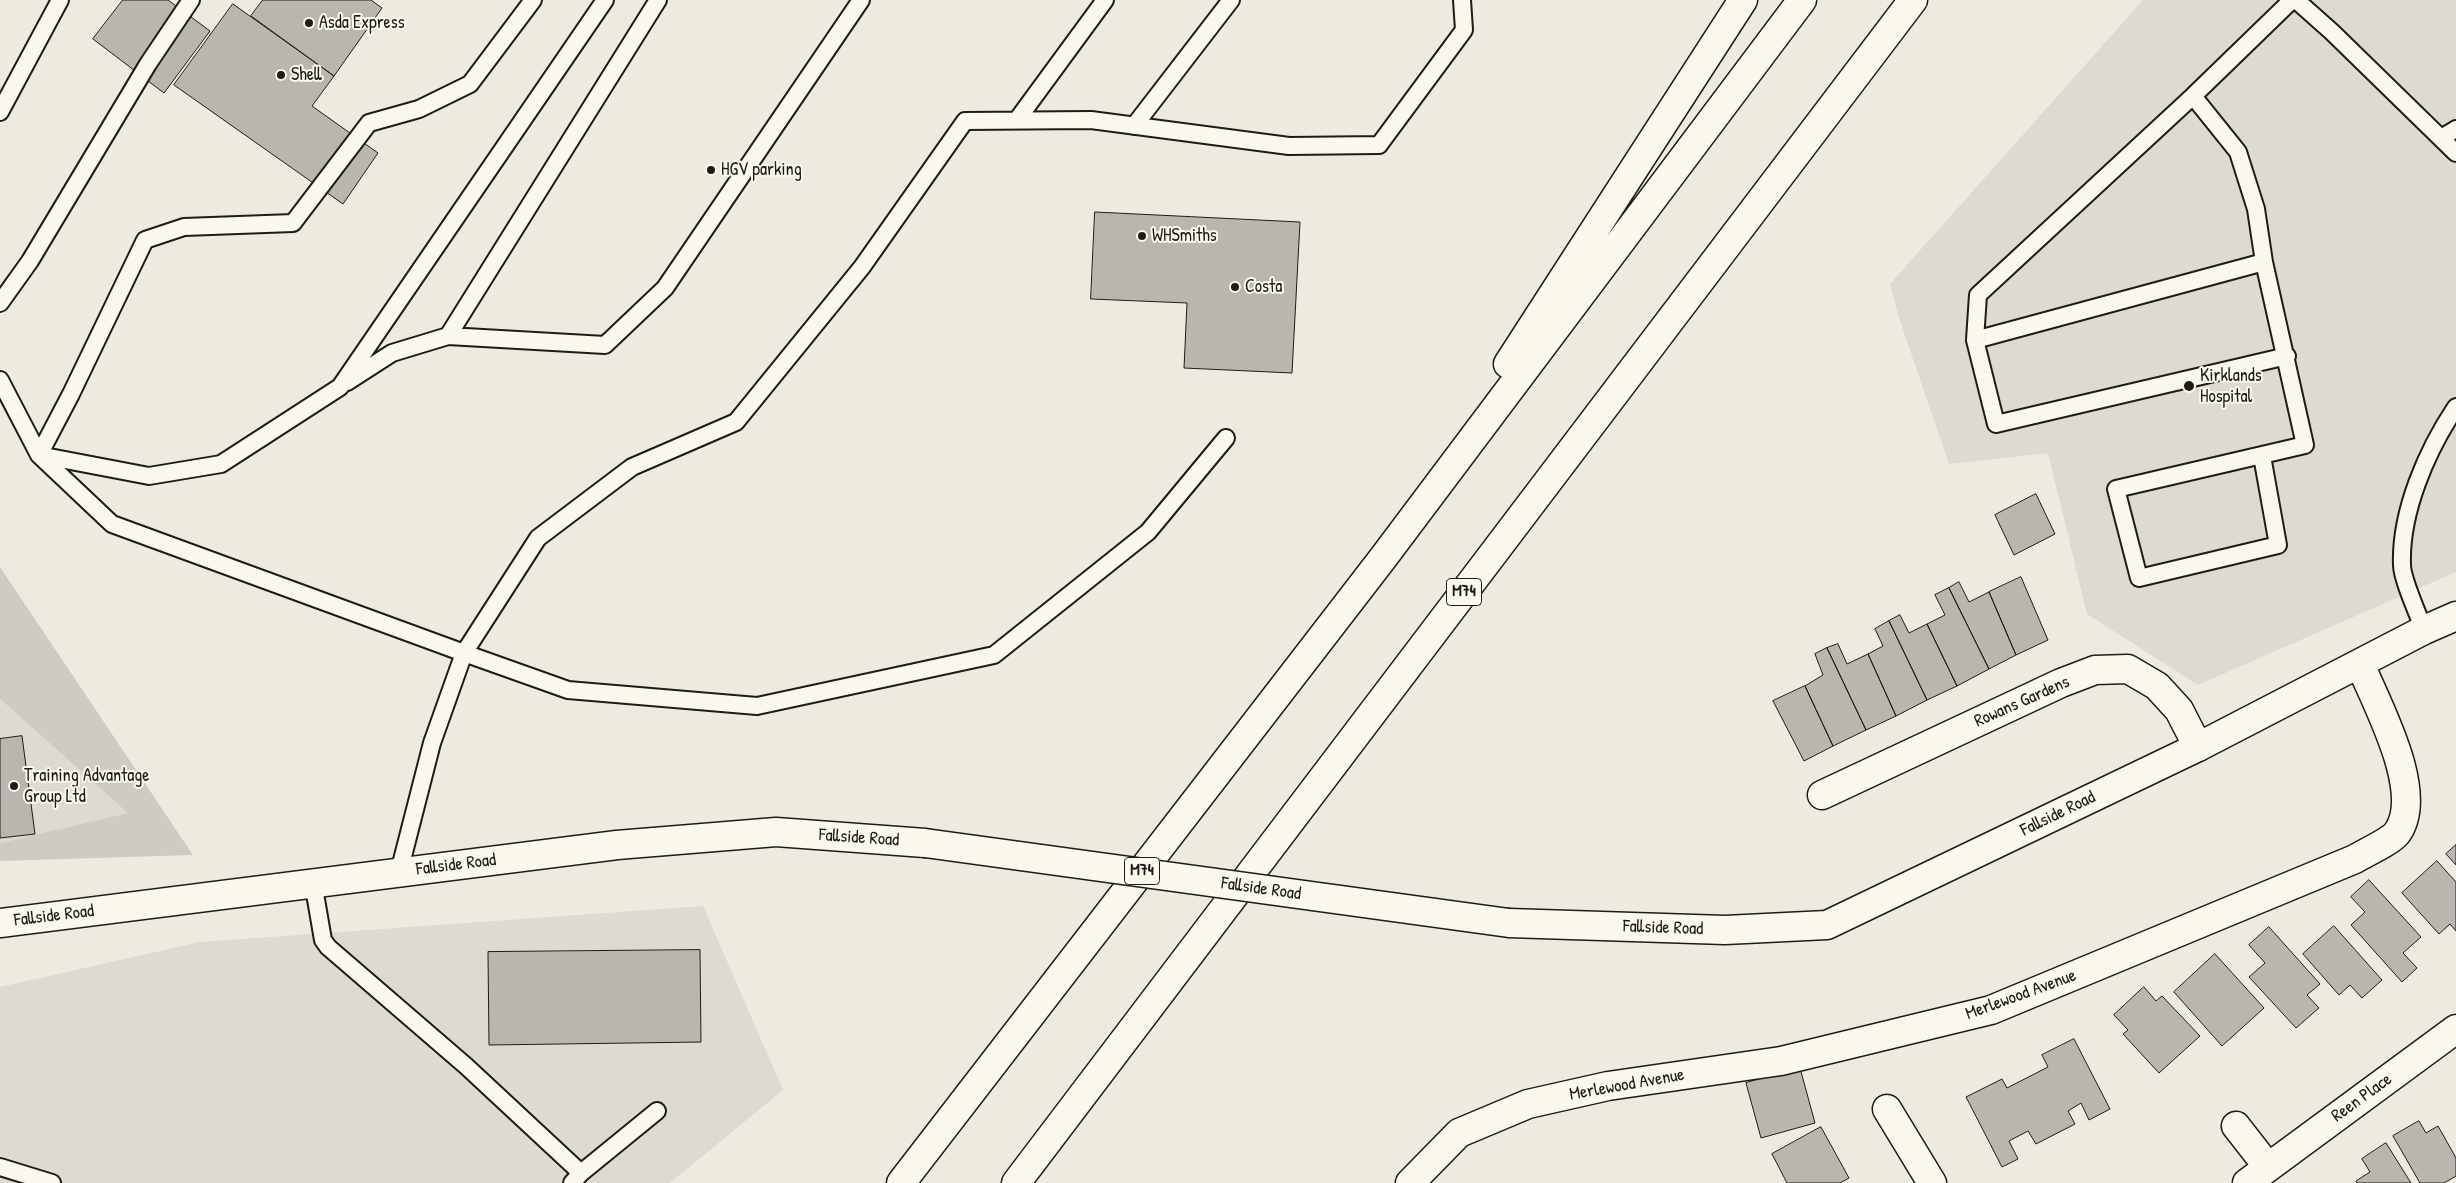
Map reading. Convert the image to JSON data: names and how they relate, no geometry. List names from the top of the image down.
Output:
{
  "streets": {
    "main road": [
      "M74",
      "Rowans Gardens",
      "Fallside Road",
      "Merlewood Avenue",
      "Reen Place"
    ]
  },
  "crossings": [
    ["Rowans Gardens", "Fallside Road"],
    ["Fallside Road", "Merlewood Avenue"]
  ],
  "places": [
    "Asda Express",
    "Shell",
    "HGV parking",
    "WHSmiths",
    "Costa",
    "Kirklands Hospital",
    "Training Advantage Group Ltd"
  ]
}
